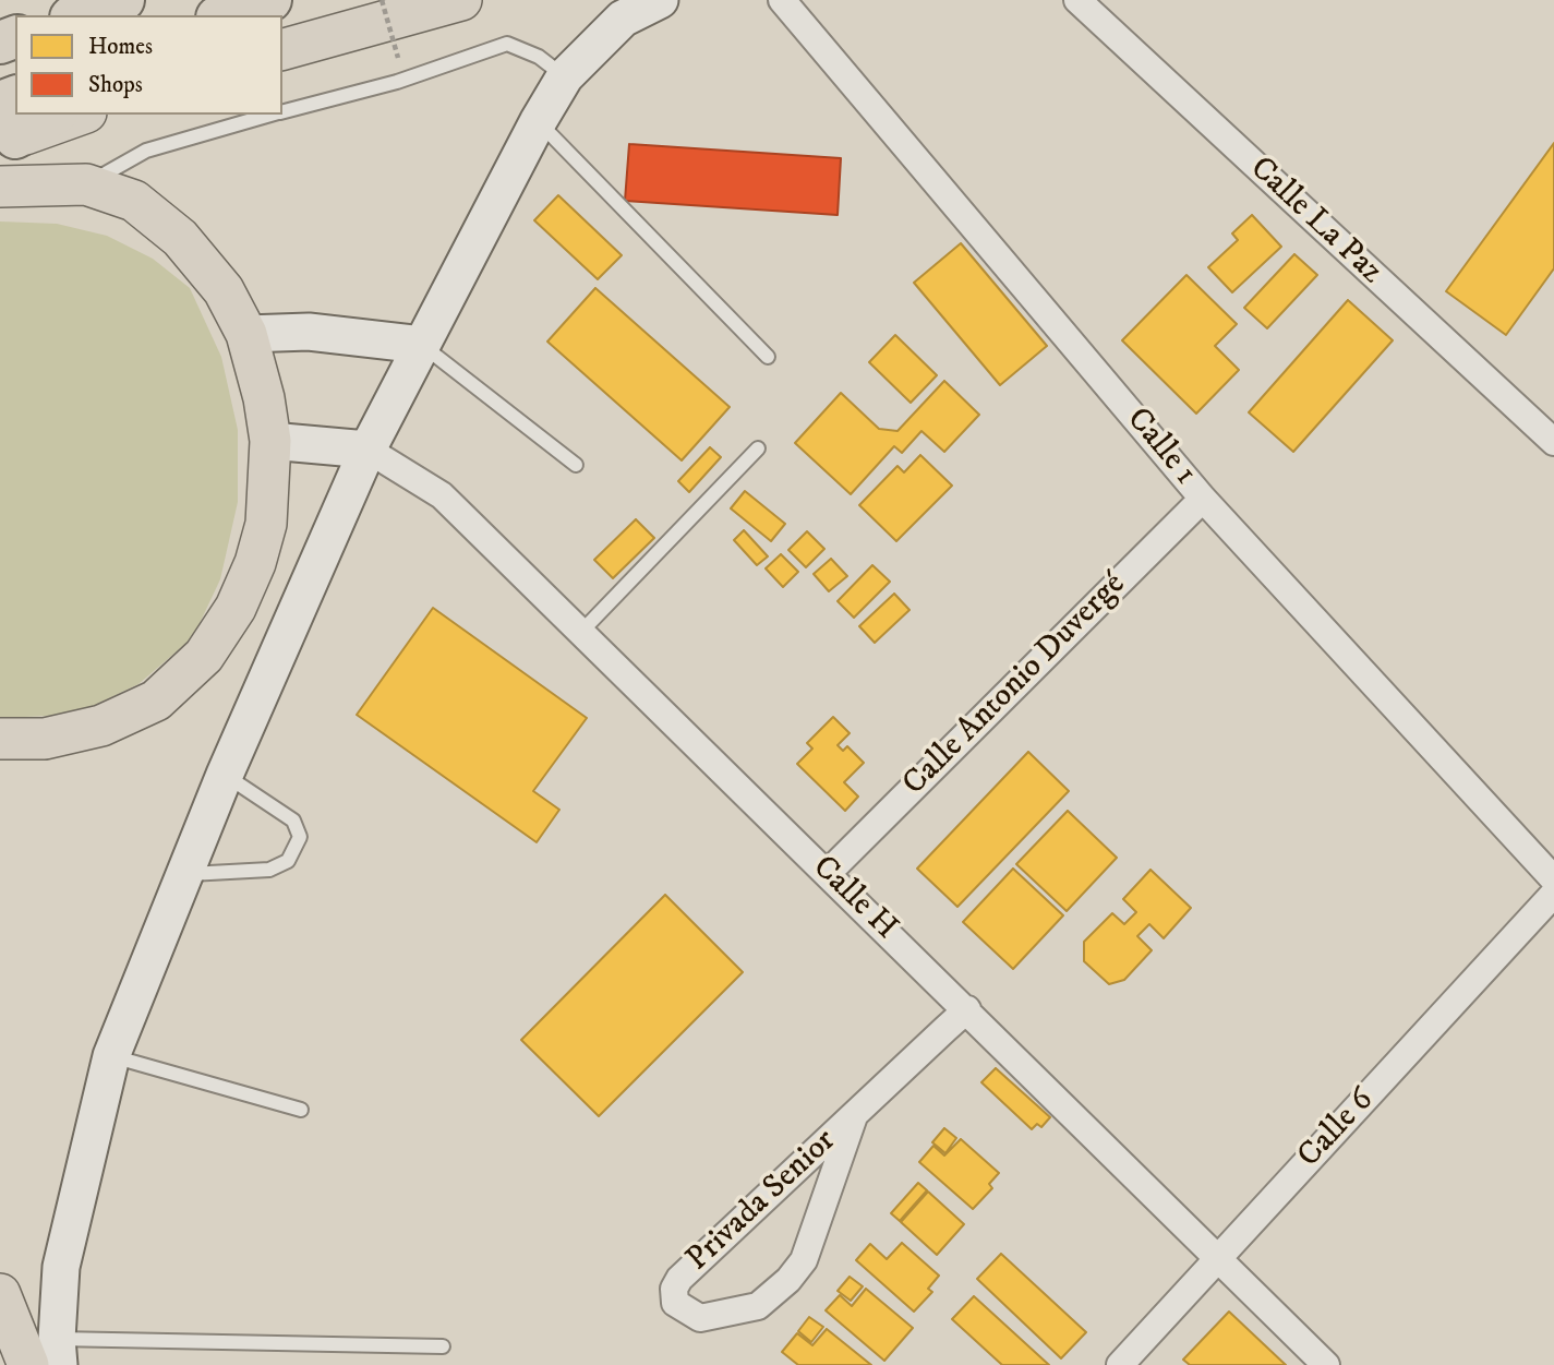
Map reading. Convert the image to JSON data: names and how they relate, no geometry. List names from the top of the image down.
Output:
{
  "streets": {
    "street": [
      "Calle La Paz",
      "Calle 1",
      "Calle Antonio Duvergé",
      "Calle H",
      "Calle 6",
      "Privada Senior"
    ]
  },
  "crossings": [
    ["Calle 1", "Calle Antonio Duvergé"],
    ["Calle Antonio Duvergé", "Calle H"],
    ["Calle H", "Calle 6"],
    ["Calle H", "Privada Senior"]
  ],
  "legend": ["Homes", "Shops"]
}
